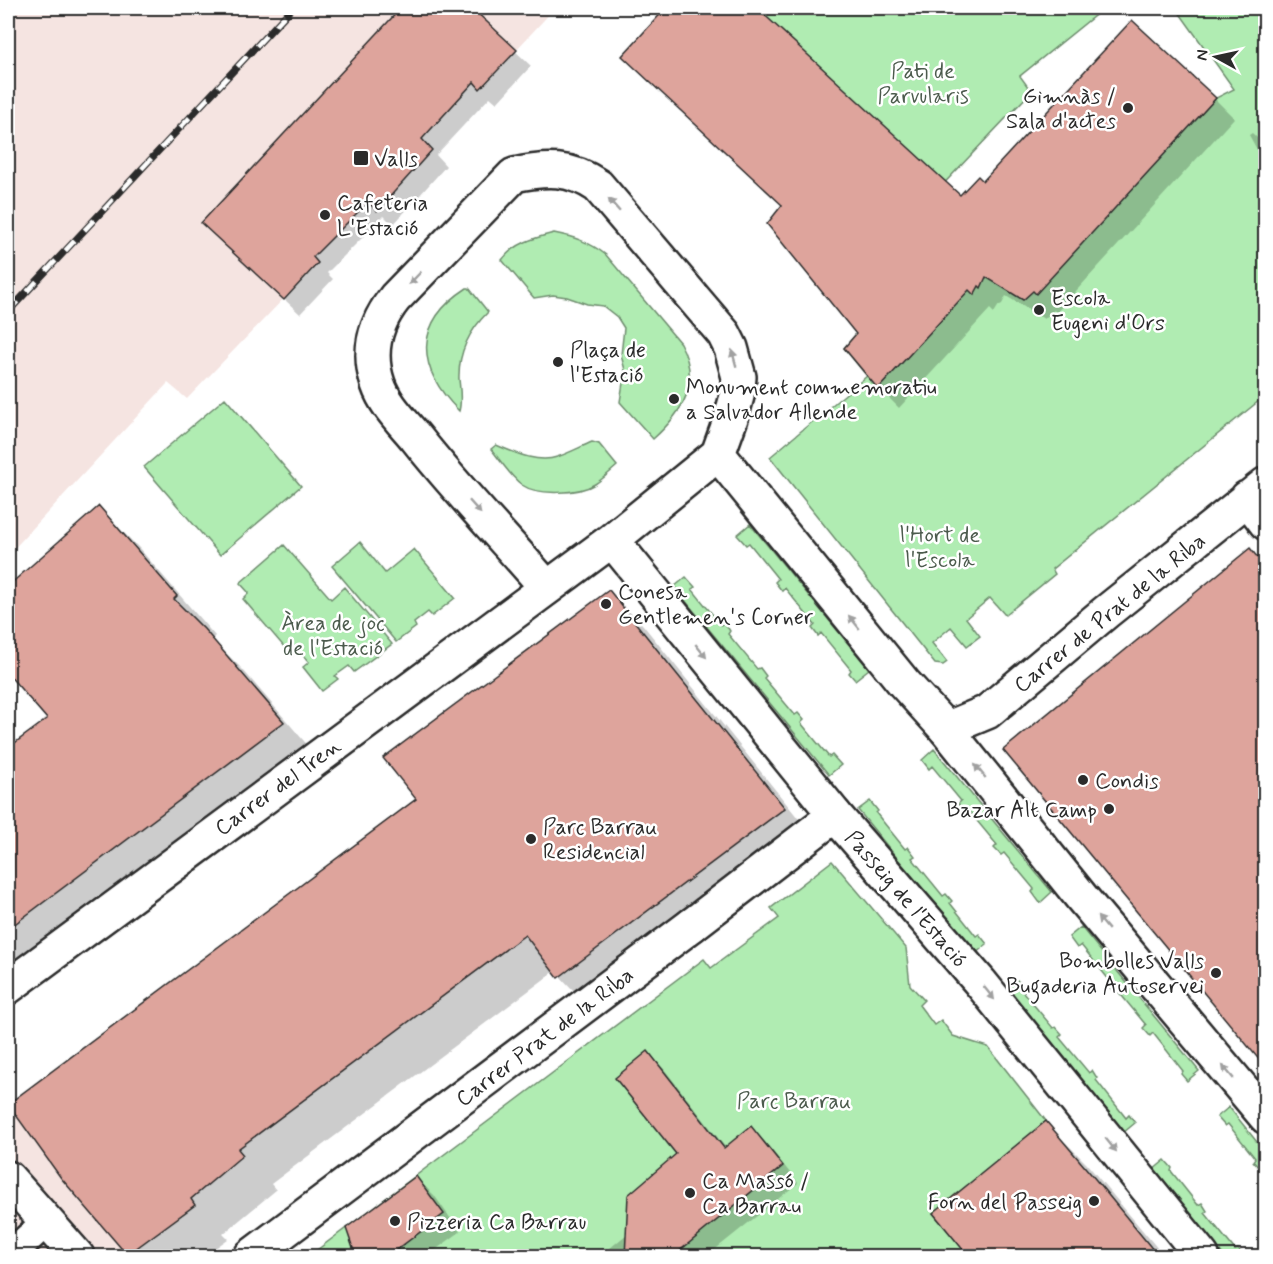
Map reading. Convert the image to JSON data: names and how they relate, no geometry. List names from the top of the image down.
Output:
{
  "streets": {
    "street": [
      "Carrer de Prat de la Riba",
      "Carrer del Tren",
      "Passeig de l'Estació",
      "Carrer Prat de la Riba"
    ]
  },
  "crossings": [
    ["Passeig de l'Estació", "Carrer Prat de la Riba"]
  ],
  "parks": [
    "Pati de Parvularis",
    "l'Hort de l'Escola",
    "Àrea de joc de l'Estació",
    "Parc Barrau"
  ],
  "places": {
    "other": [
      "Gimnàs / Sala d'actes",
      "Cafeteria L'Estació",
      "Escola Eugeni d'Ors",
      "Plaça de l'Estació",
      "Monument commemoratiu a Salvador Allende",
      "Conesa Gentlemen's Corner",
      "Condis",
      "Bazar Alt Camp",
      "Parc Barrau Residencial",
      "Bombolles Valls Bugaderia Autoservei",
      "Ca Massó / Ca Barrau",
      "Forn del Passeig",
      "Pizzeria Ca Barrau"
    ],
    "transit": ["Valls"]
  },
  "north": "left"
}
